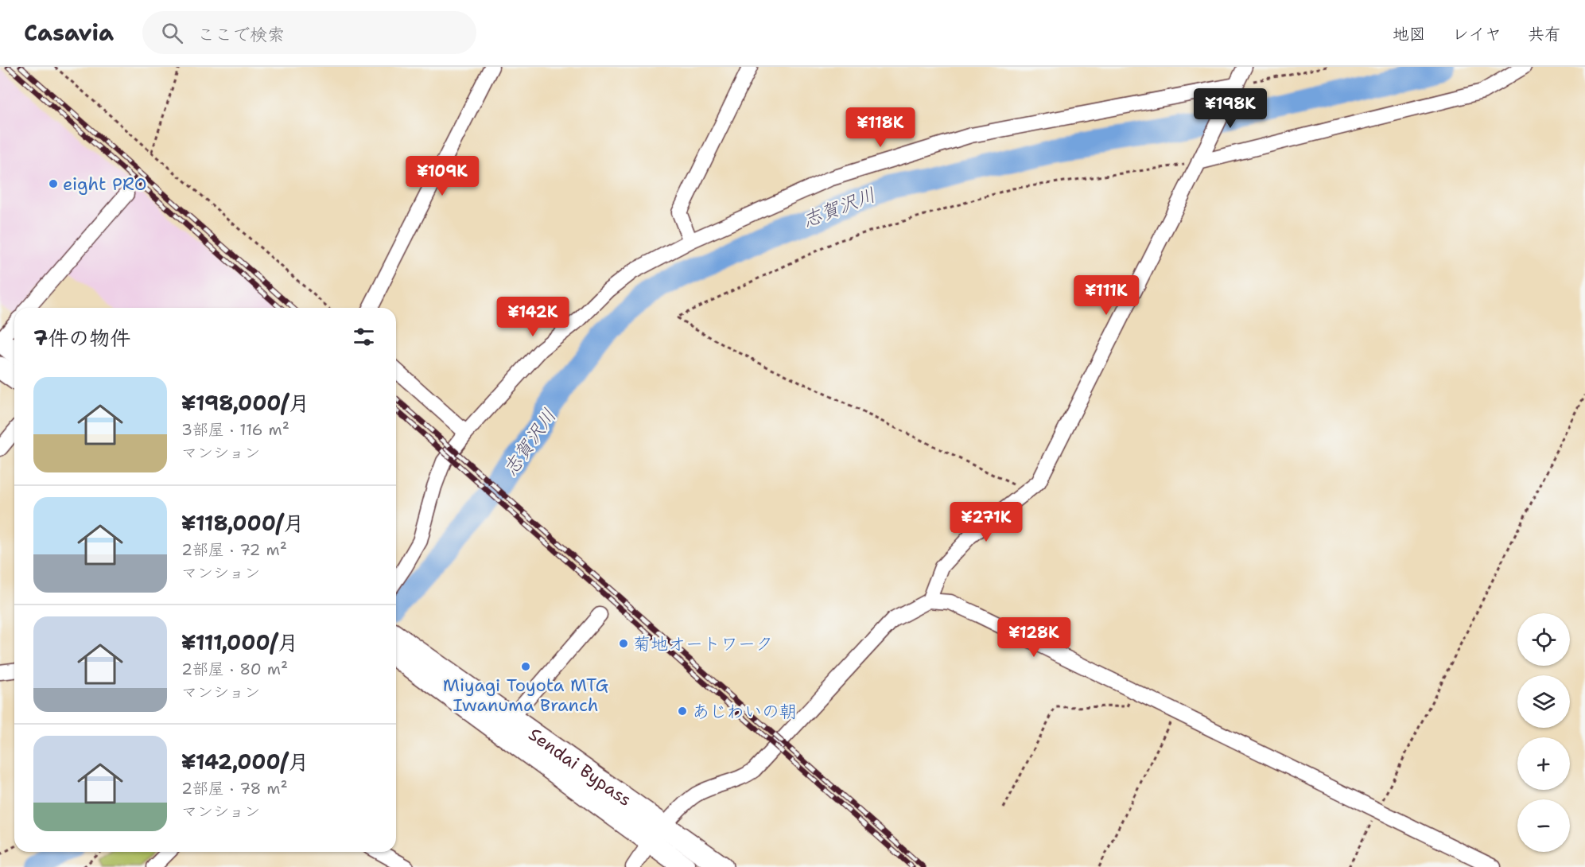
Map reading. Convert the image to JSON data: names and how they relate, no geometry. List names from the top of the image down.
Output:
{
  "streets": {
    "highway": ["Sendai Bypass"]
  },
  "water": ["志賀沢川"],
  "places": [
    "eight PRO",
    "菊地オートワーク",
    "Miyagi Toyota MTG Iwanuma Branch",
    "あじわいの朝"
  ],
  "page": {
    "header": "Casavia",
    "search": "ここで検索",
    "nav": ["地図", "レイヤ", "共有"],
    "price": [
      "¥198K",
      "¥118K",
      "¥109K",
      "¥111K",
      "¥142K",
      "¥271K",
      "¥128K"
    ],
    "heading": "7件の物件",
    "list": [
      {
        "name": "¥198,000/月",
        "note": "3部屋 · 116 m² · マンション"
      },
      {
        "name": "¥118,000/月",
        "note": "2部屋 · 72 m² · マンション"
      },
      {
        "name": "¥111,000/月",
        "note": "2部屋 · 80 m² · マンション"
      },
      {
        "name": "¥142,000/月",
        "note": "2部屋 · 78 m² · マンション"
      }
    ],
    "map_buttons": ["+", "−"]
  }
}
